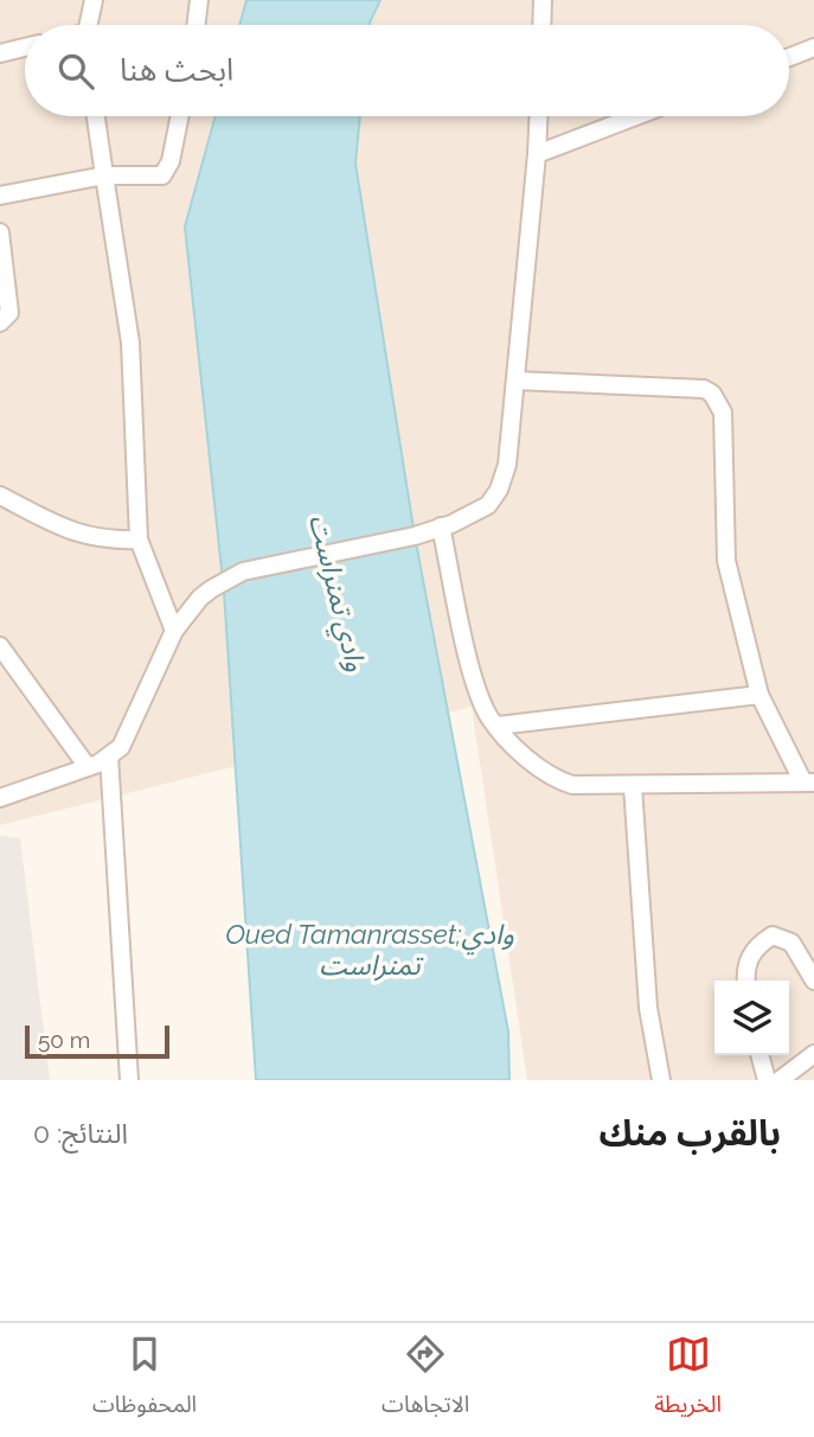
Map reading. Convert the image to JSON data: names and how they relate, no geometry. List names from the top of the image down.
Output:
{
  "water": ["وادي تمنراست", "Oued Tamanrasset;وادي تمنراست"],
  "scale_bar": "50 m",
  "page": {
    "search": "ابحث هنا",
    "scale": "50 m",
    "heading": ["بالقرب منك", "النتائج: 0"],
    "nav": ["الخريطة", "الاتجاهات", "المحفوظات"]
  }
}
